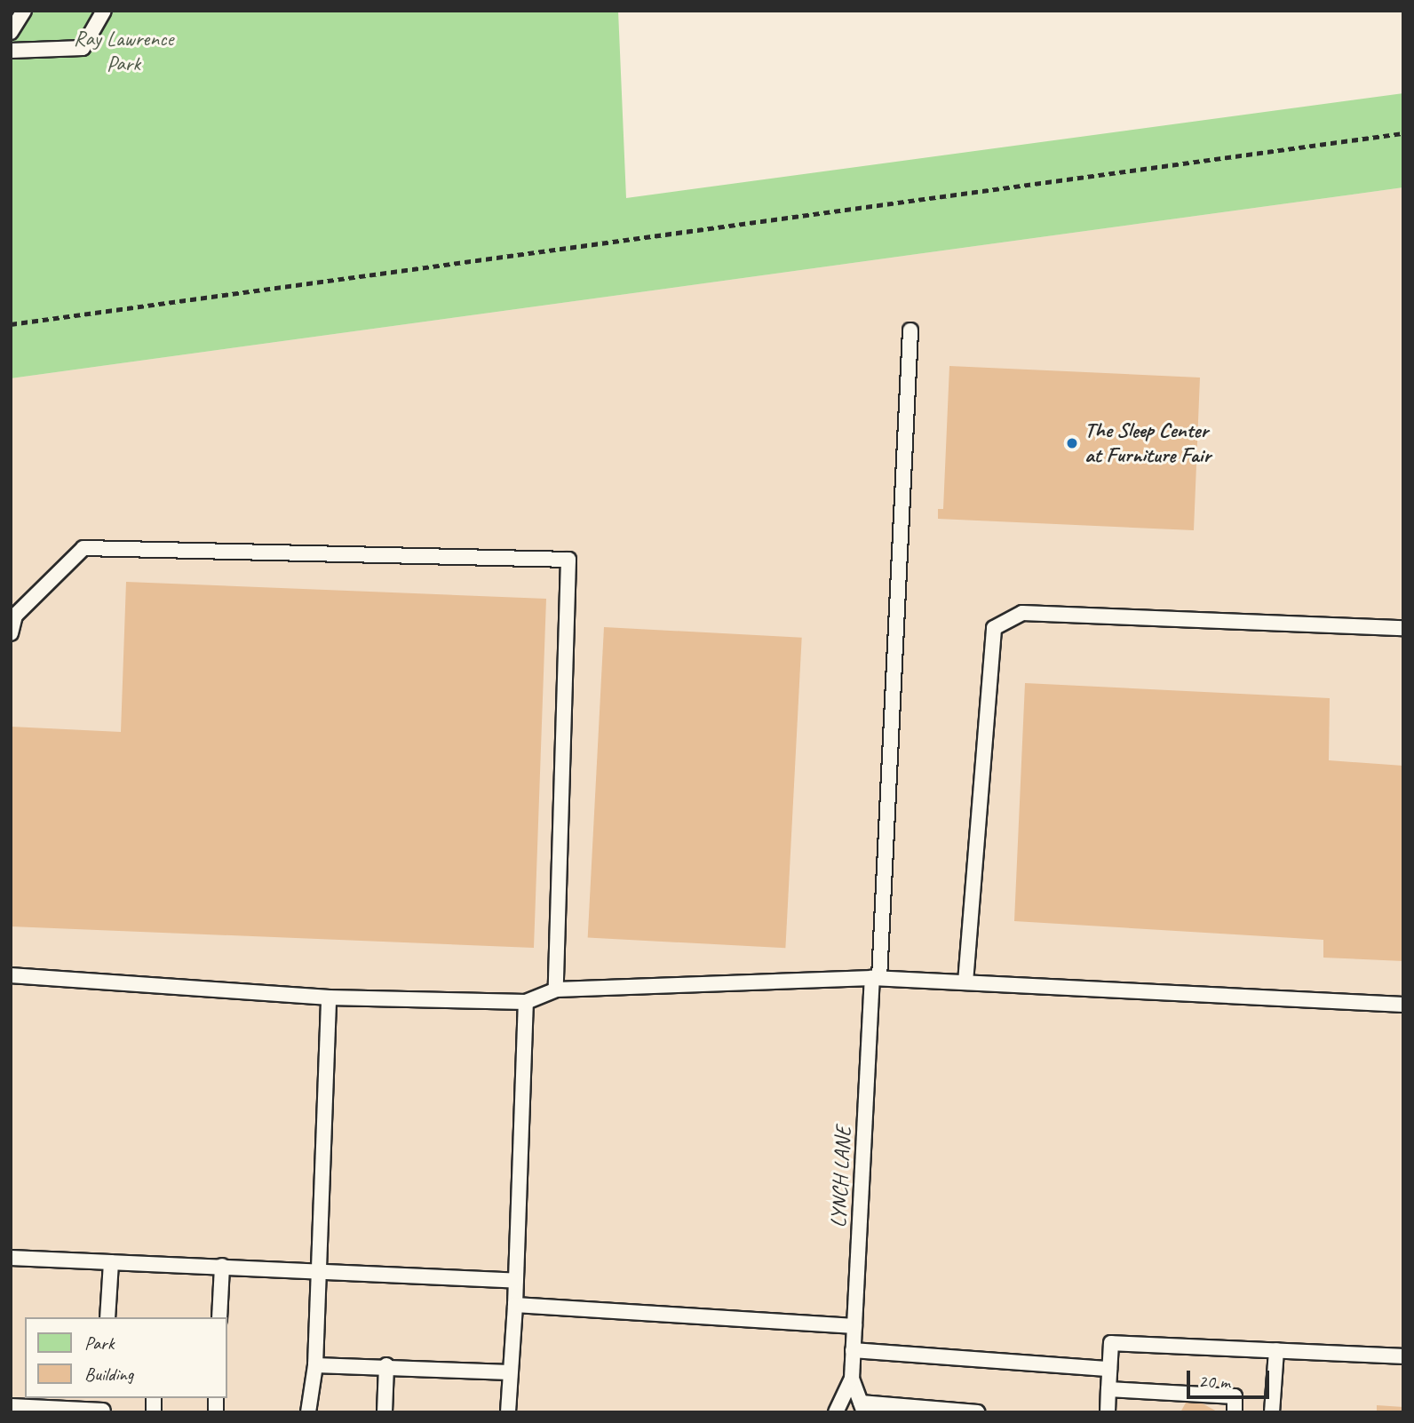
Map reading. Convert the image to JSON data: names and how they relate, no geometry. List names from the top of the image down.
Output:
{
  "streets": {
    "lane": ["LYNCH LANE"]
  },
  "parks": ["Ray Lawrence Park"],
  "places": ["The Sleep Center at Furniture Fair"],
  "legend": ["Park", "Building"],
  "scale_bar": "20 m"
}
